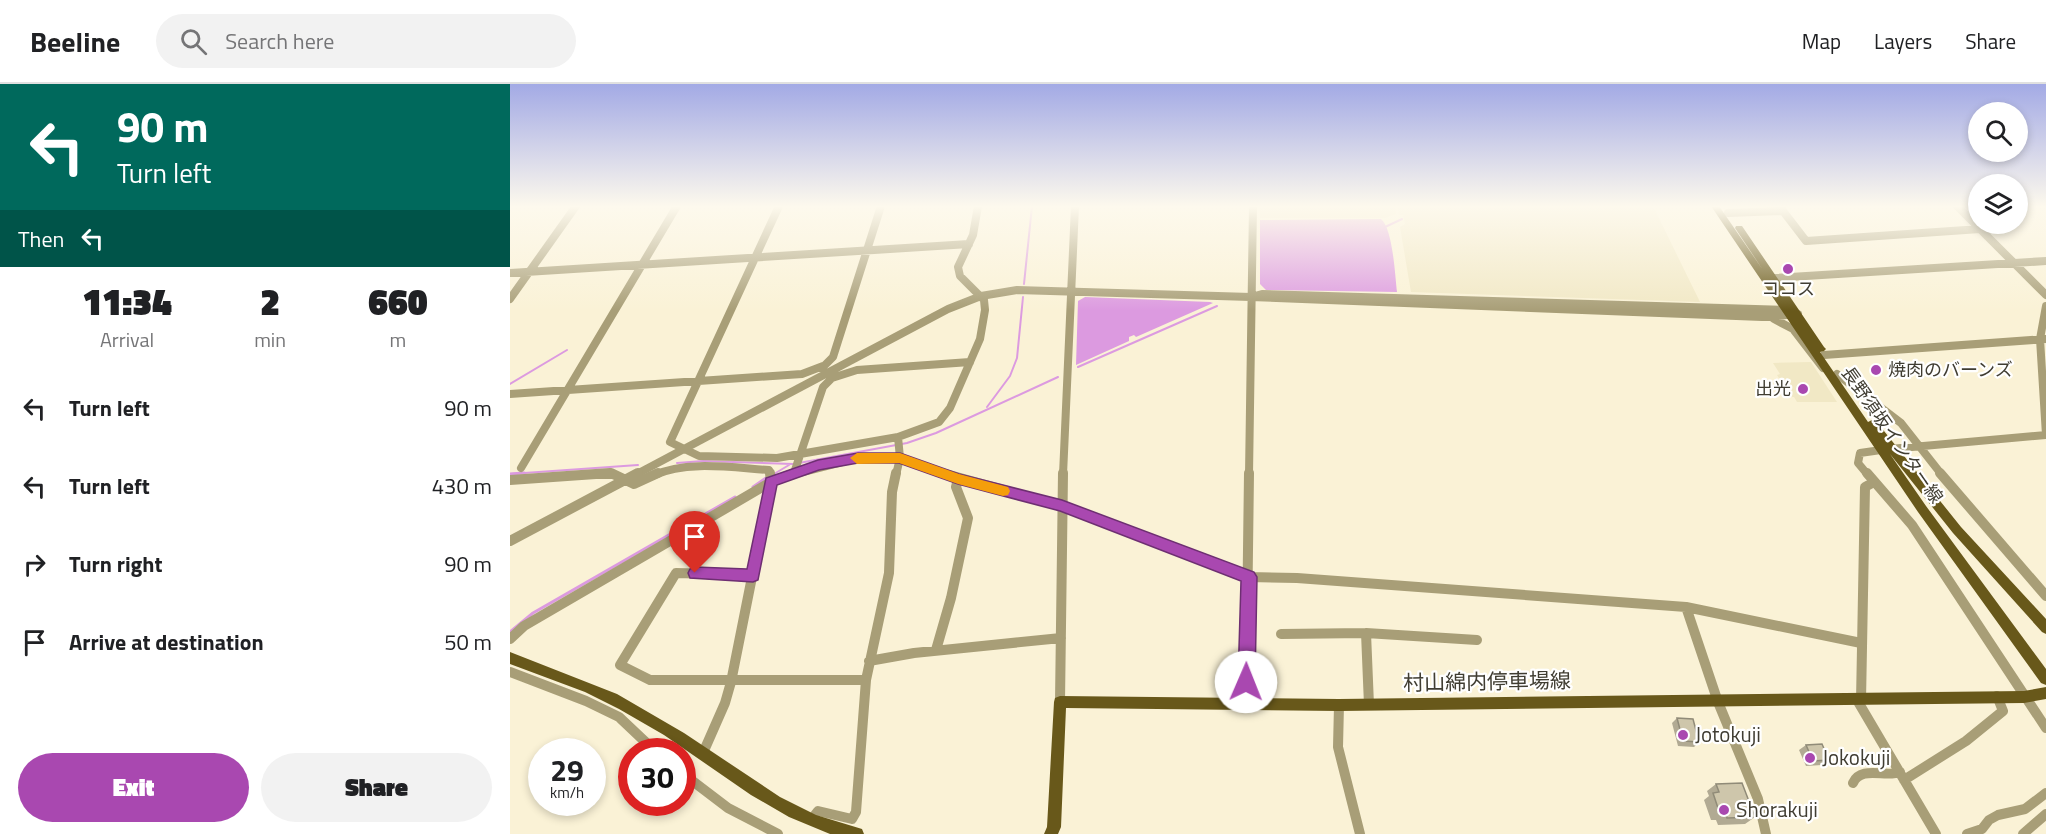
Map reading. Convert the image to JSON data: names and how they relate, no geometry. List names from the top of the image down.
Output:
{
  "streets": {
    "main road": ["長野須坂インター線", "村山綿内停車場線"]
  },
  "places": [
    "ココス",
    "焼肉のバーンズ",
    "出光",
    "Jotokuji",
    "Jokokuji",
    "Shorakuji"
  ],
  "page": {
    "header": "Beeline",
    "search": "Search here",
    "nav": ["Map", "Layers", "Share"],
    "turn": ["90 m", "Turn left"],
    "then": "Then",
    "eta": [
      "11:34",
      "Arrival",
      "2",
      "min",
      "660",
      "m"
    ],
    "list": [
      {
        "name": "Turn left",
        "value": "90 m"
      },
      {
        "name": "Turn left",
        "value": "430 m"
      },
      {
        "name": "Turn right",
        "value": "90 m"
      },
      {
        "name": "Arrive at destination",
        "value": "50 m"
      }
    ],
    "speed": "29 km/h",
    "limit": "30",
    "buttons": ["Exit", "Share"]
  }
}
